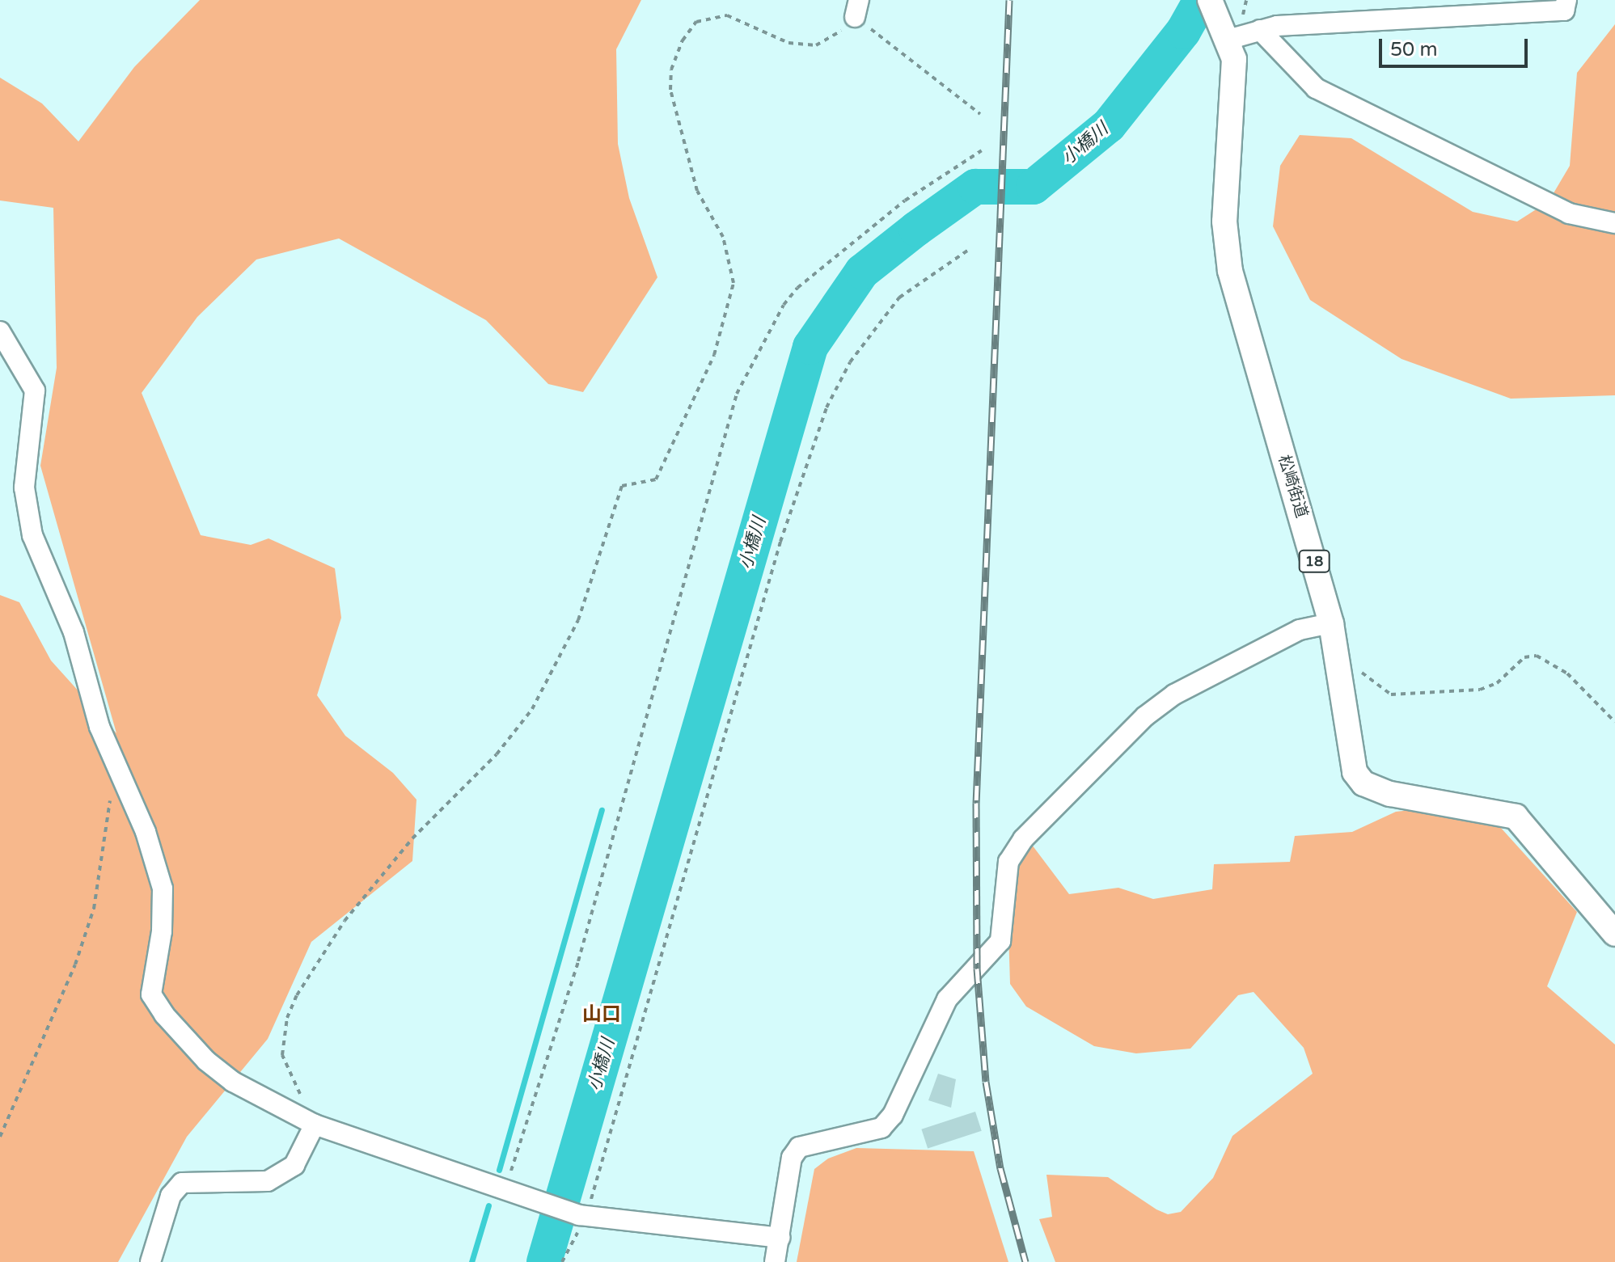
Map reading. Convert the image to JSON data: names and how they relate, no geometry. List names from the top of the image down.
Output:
{
  "streets": {
    "main road": ["松崎街道", "18"]
  },
  "districts": ["山口"],
  "water": ["小橋川"],
  "scale_bar": "50 m"
}
